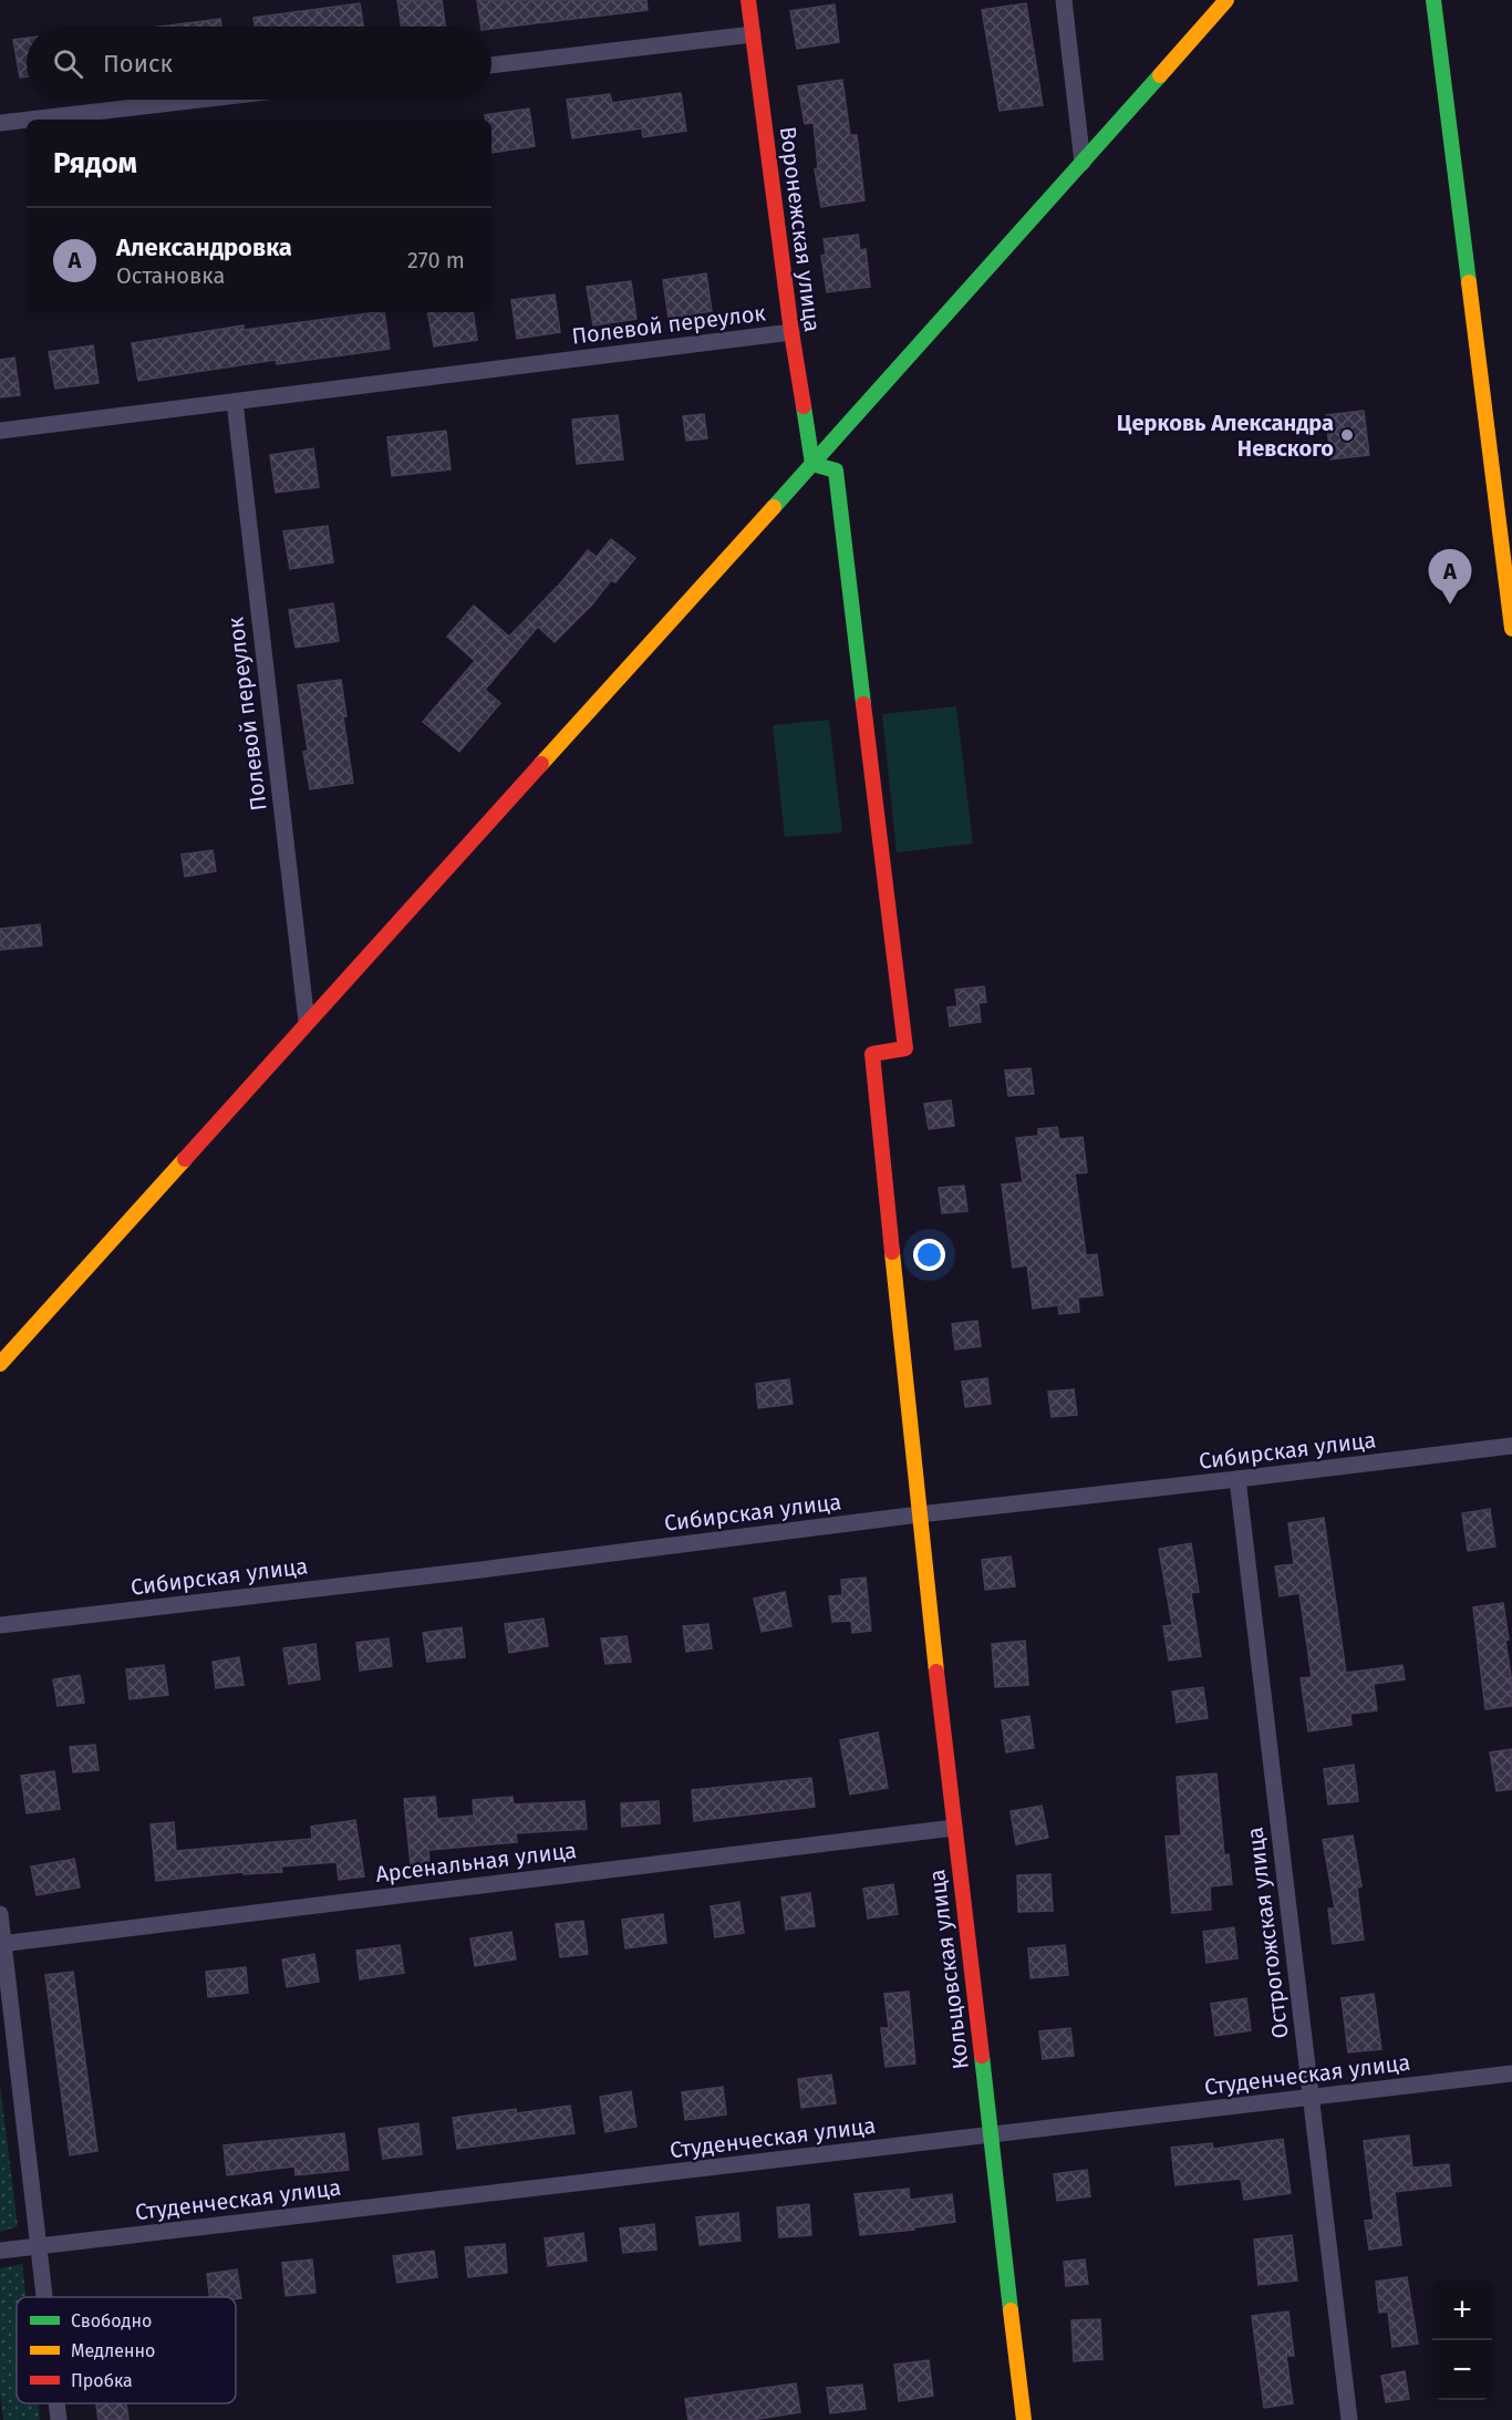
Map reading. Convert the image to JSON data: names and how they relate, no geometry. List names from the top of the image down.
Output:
{
  "streets": {
    "street": [
      "Воронежская улица",
      "Полевой переулок",
      "Сибирская улица",
      "Арсенальная улица",
      "Острогожская улица",
      "Кольцовская улица",
      "Студенческая улица"
    ]
  },
  "crossings": [
    ["Воронежская улица", "Полевой переулок"],
    ["Воронежская улица", "Кольцовская улица"],
    ["Сибирская улица", "Острогожская улица"],
    ["Сибирская улица", "Кольцовская улица"],
    ["Арсенальная улица", "Кольцовская улица"],
    ["Острогожская улица", "Студенческая улица"],
    ["Кольцовская улица", "Студенческая улица"]
  ],
  "places": ["Церковь Александра Невского"],
  "legend": ["Свободно", "Медленно", "Пробка"],
  "page": {
    "search": "Поиск",
    "heading": "Рядом",
    "list": [
      {
        "mark": "A",
        "name": "Александровка",
        "note": "Остановка",
        "value": "270 m"
      }
    ],
    "pins": "A",
    "map_buttons": ["+", "−"]
  }
}
